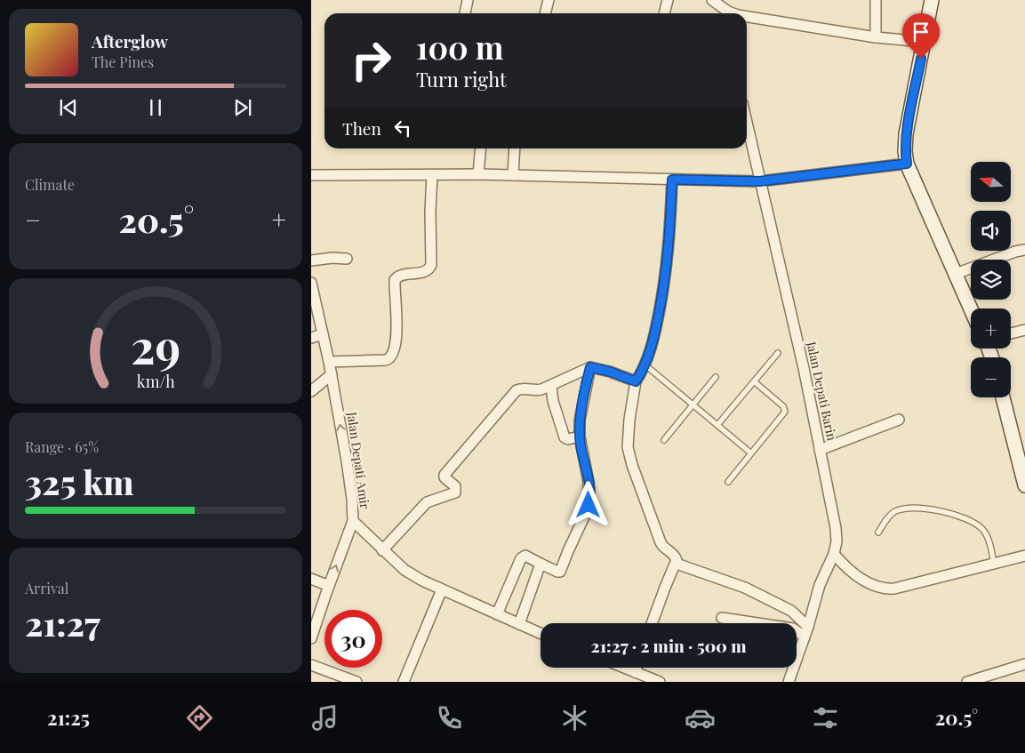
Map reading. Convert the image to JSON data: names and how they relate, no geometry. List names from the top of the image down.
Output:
{
  "streets": {
    "street": ["Jalan Depati Barin", "Jalan Depati Amir"]
  },
  "one_way": ["Jalan Depati Amir"],
  "north": "left",
  "page": {
    "turn": ["100 m", "Turn right"],
    "song": ["Afterglow", "The Pines"],
    "then": "Then",
    "tile": [
      "Climate",
      ["Range · 65%", "325 km"],
      ["Arrival", "21:27"]
    ],
    "map_buttons": ["+", "−"],
    "heat": ["−", "20.5°", "+"],
    "limit": "30",
    "trip": "21:27 · 2 min · 500 m",
    "tabs": ["21:25", "20.5°"],
    "gauge": ["29", "km/h"]
  }
}
